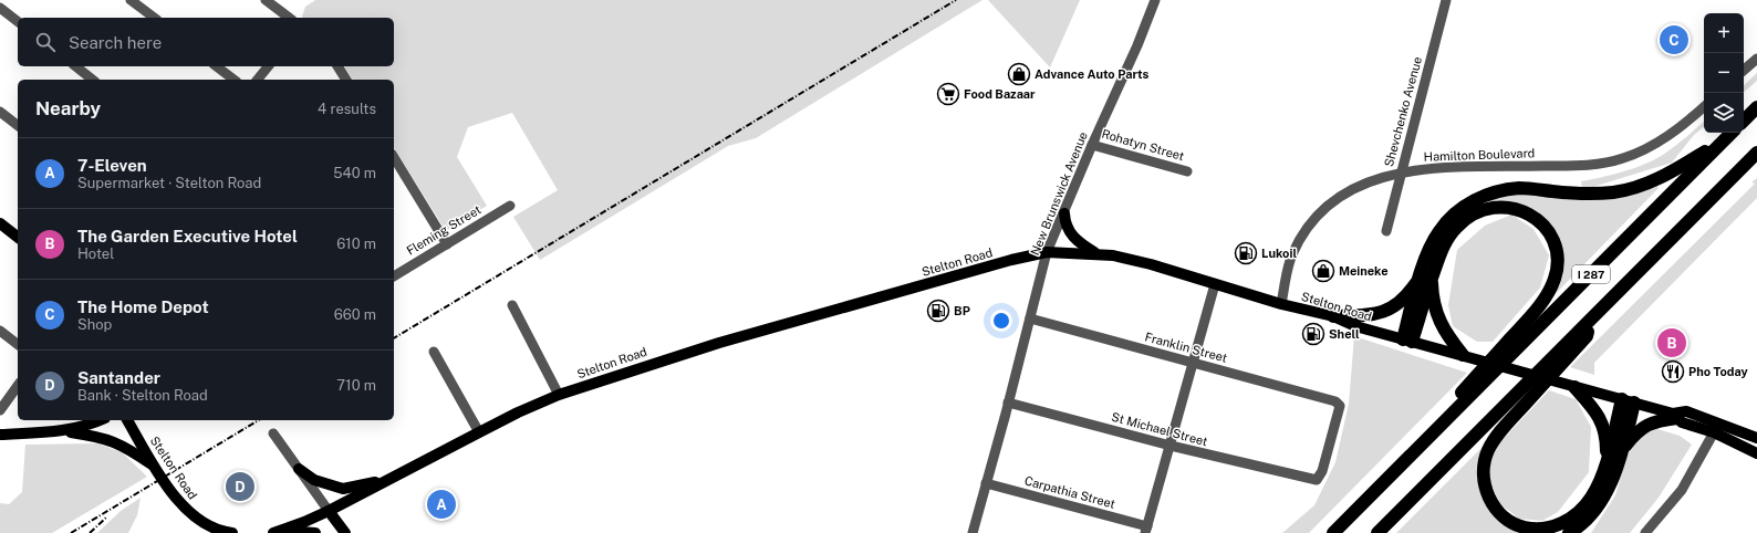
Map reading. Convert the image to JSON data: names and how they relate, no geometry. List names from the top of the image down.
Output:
{
  "streets": {
    "highway": ["I 287"],
    "main road": ["Stelton Road"],
    "street": [
      "Shevchenko Avenue",
      "Rohatyn Street",
      "Hamilton Boulevard",
      "New Brunswick Avenue",
      "Fleming Street",
      "Franklin Street",
      "St Michael Street",
      "Carpathia Street"
    ]
  },
  "crossings": [
    ["Shevchenko Avenue", "Hamilton Boulevard"],
    ["Rohatyn Street", "New Brunswick Avenue"],
    ["Hamilton Boulevard", "Stelton Road"],
    ["New Brunswick Avenue", "Stelton Road"],
    ["New Brunswick Avenue", "Franklin Street"],
    ["New Brunswick Avenue", "St Michael Street"],
    ["New Brunswick Avenue", "Carpathia Street"],
    ["Franklin Street", "St Michael Street"]
  ],
  "places": {
    "shop": ["Advance Auto Parts", "Meineke"],
    "supermarket": ["Food Bazaar"],
    "fuel station": ["Lukoil", "BP", "Shell"],
    "restaurant": ["Pho Today"]
  },
  "page": {
    "map_buttons": ["+", "−"],
    "search": "Search here",
    "pins": [
      "C",
      "B",
      "D",
      "A"
    ],
    "heading": ["Nearby", "4 results"],
    "list": [
      {
        "mark": "A",
        "name": "7-Eleven",
        "note": "Supermarket · Stelton Road",
        "value": "540 m"
      },
      {
        "mark": "B",
        "name": "The Garden Executive Hotel",
        "note": "Hotel",
        "value": "610 m"
      },
      {
        "mark": "C",
        "name": "The Home Depot",
        "note": "Shop",
        "value": "660 m"
      },
      {
        "mark": "D",
        "name": "Santander",
        "note": "Bank · Stelton Road",
        "value": "710 m"
      }
    ]
  }
}
